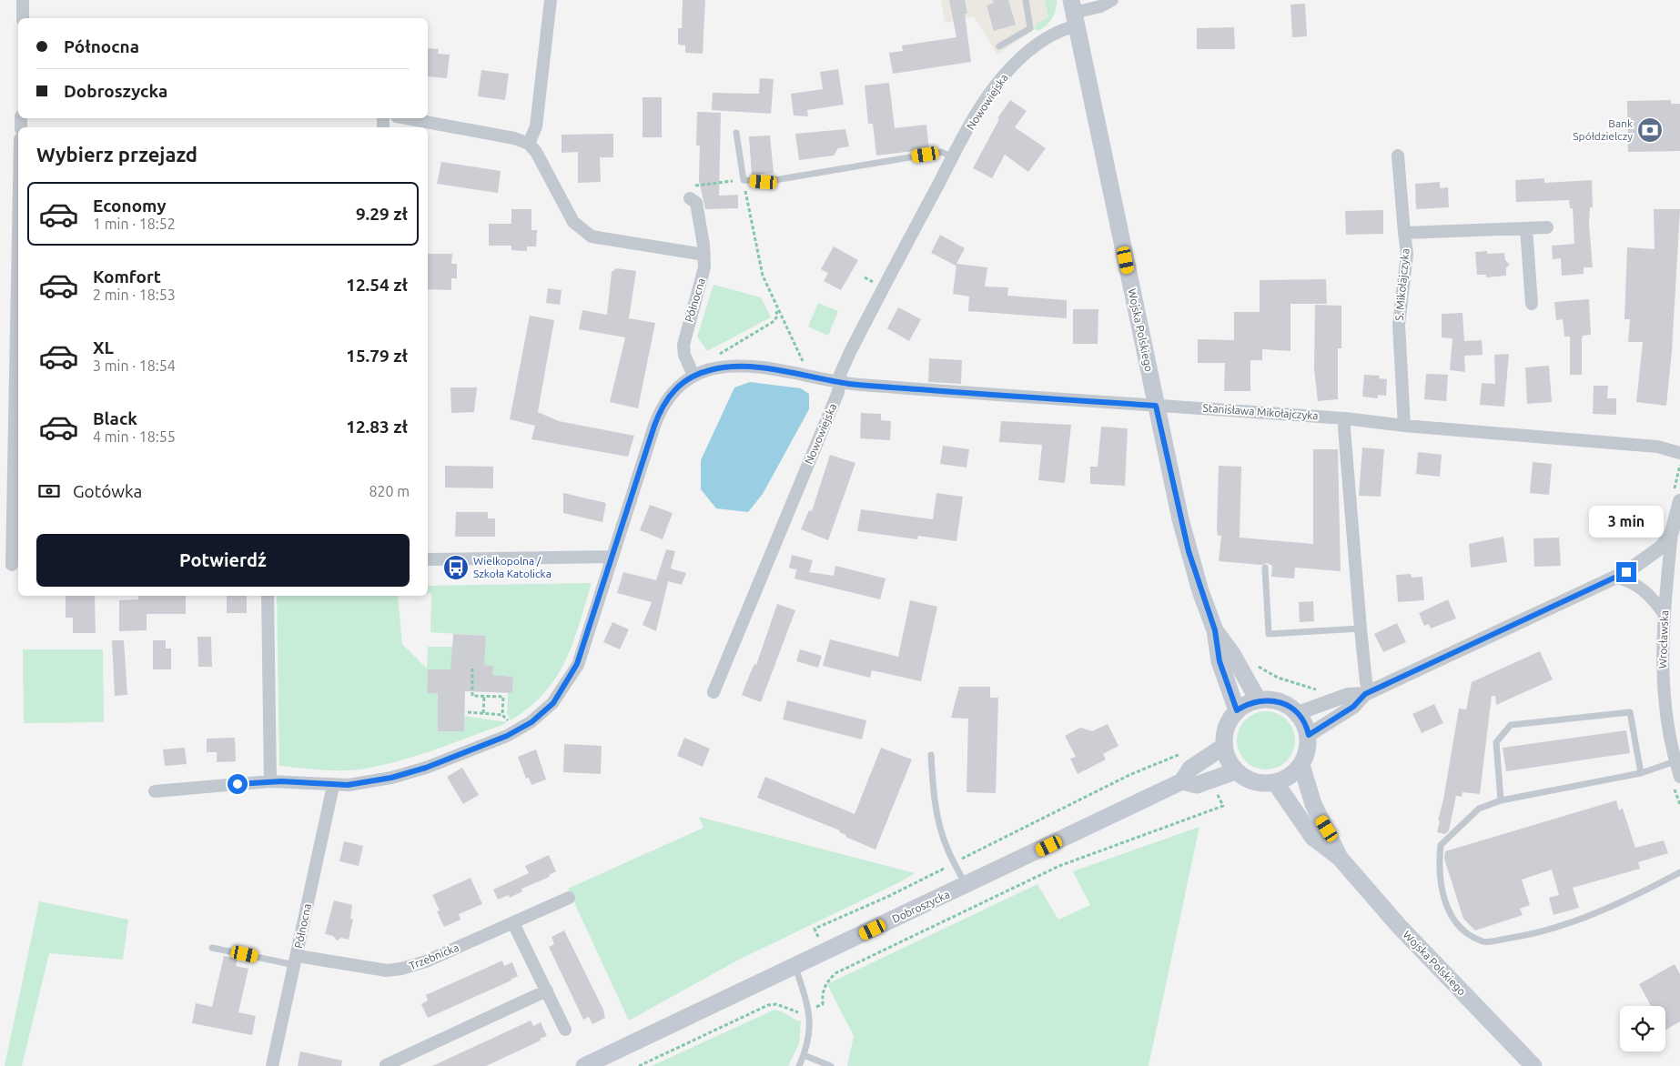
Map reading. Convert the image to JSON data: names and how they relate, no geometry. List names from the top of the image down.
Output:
{
  "streets": {
    "main road": ["Wojska Polskiego", "Dobroszycka"],
    "street": [
      "Nowowiejska",
      "S. Mikołajczyka",
      "Północna",
      "Stanisława Mikołajczyka",
      "Wrocławska",
      "Trzebnicka"
    ]
  },
  "crossings": [
    ["Nowowiejska", "Wojska Polskiego"],
    ["Nowowiejska", "Stanisława Mikołajczyka"],
    ["S. Mikołajczyka", "Stanisława Mikołajczyka"],
    ["Północna", "Trzebnicka"],
    ["Wojska Polskiego", "Stanisława Mikołajczyka"],
    ["Wojska Polskiego", "Dobroszycka"]
  ],
  "places": {
    "bank": ["Bank Spółdzielczy"],
    "bus stop": ["Wielkopolna / Szkoła Katolicka"]
  },
  "page": {
    "banner": ["Północna", "Dobroszycka"],
    "heading": "Wybierz przejazd",
    "list": [
      {
        "name": "Economy",
        "note": "1 min · 18:52",
        "value": "9.29 zł"
      },
      {
        "name": "Komfort",
        "note": "2 min · 18:53",
        "value": "12.54 zł"
      },
      {
        "name": "XL",
        "note": "3 min · 18:54",
        "value": "15.79 zł"
      },
      {
        "name": "Black",
        "note": "4 min · 18:55",
        "value": "12.83 zł"
      }
    ],
    "pay": ["Gotówka", "820 m"],
    "bubble": "3 min",
    "buttons": "Potwierdź"
  }
}
